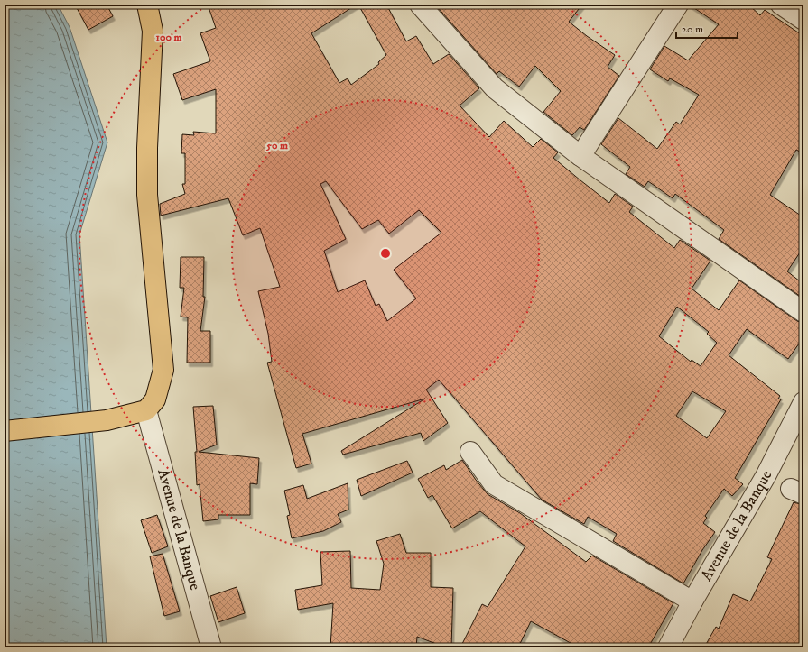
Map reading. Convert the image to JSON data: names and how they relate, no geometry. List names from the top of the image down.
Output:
{
  "streets": {
    "street": ["Avenue de la Banque"]
  },
  "scale_bar": "20 m",
  "rings": ["100 m", "50 m"]
}
